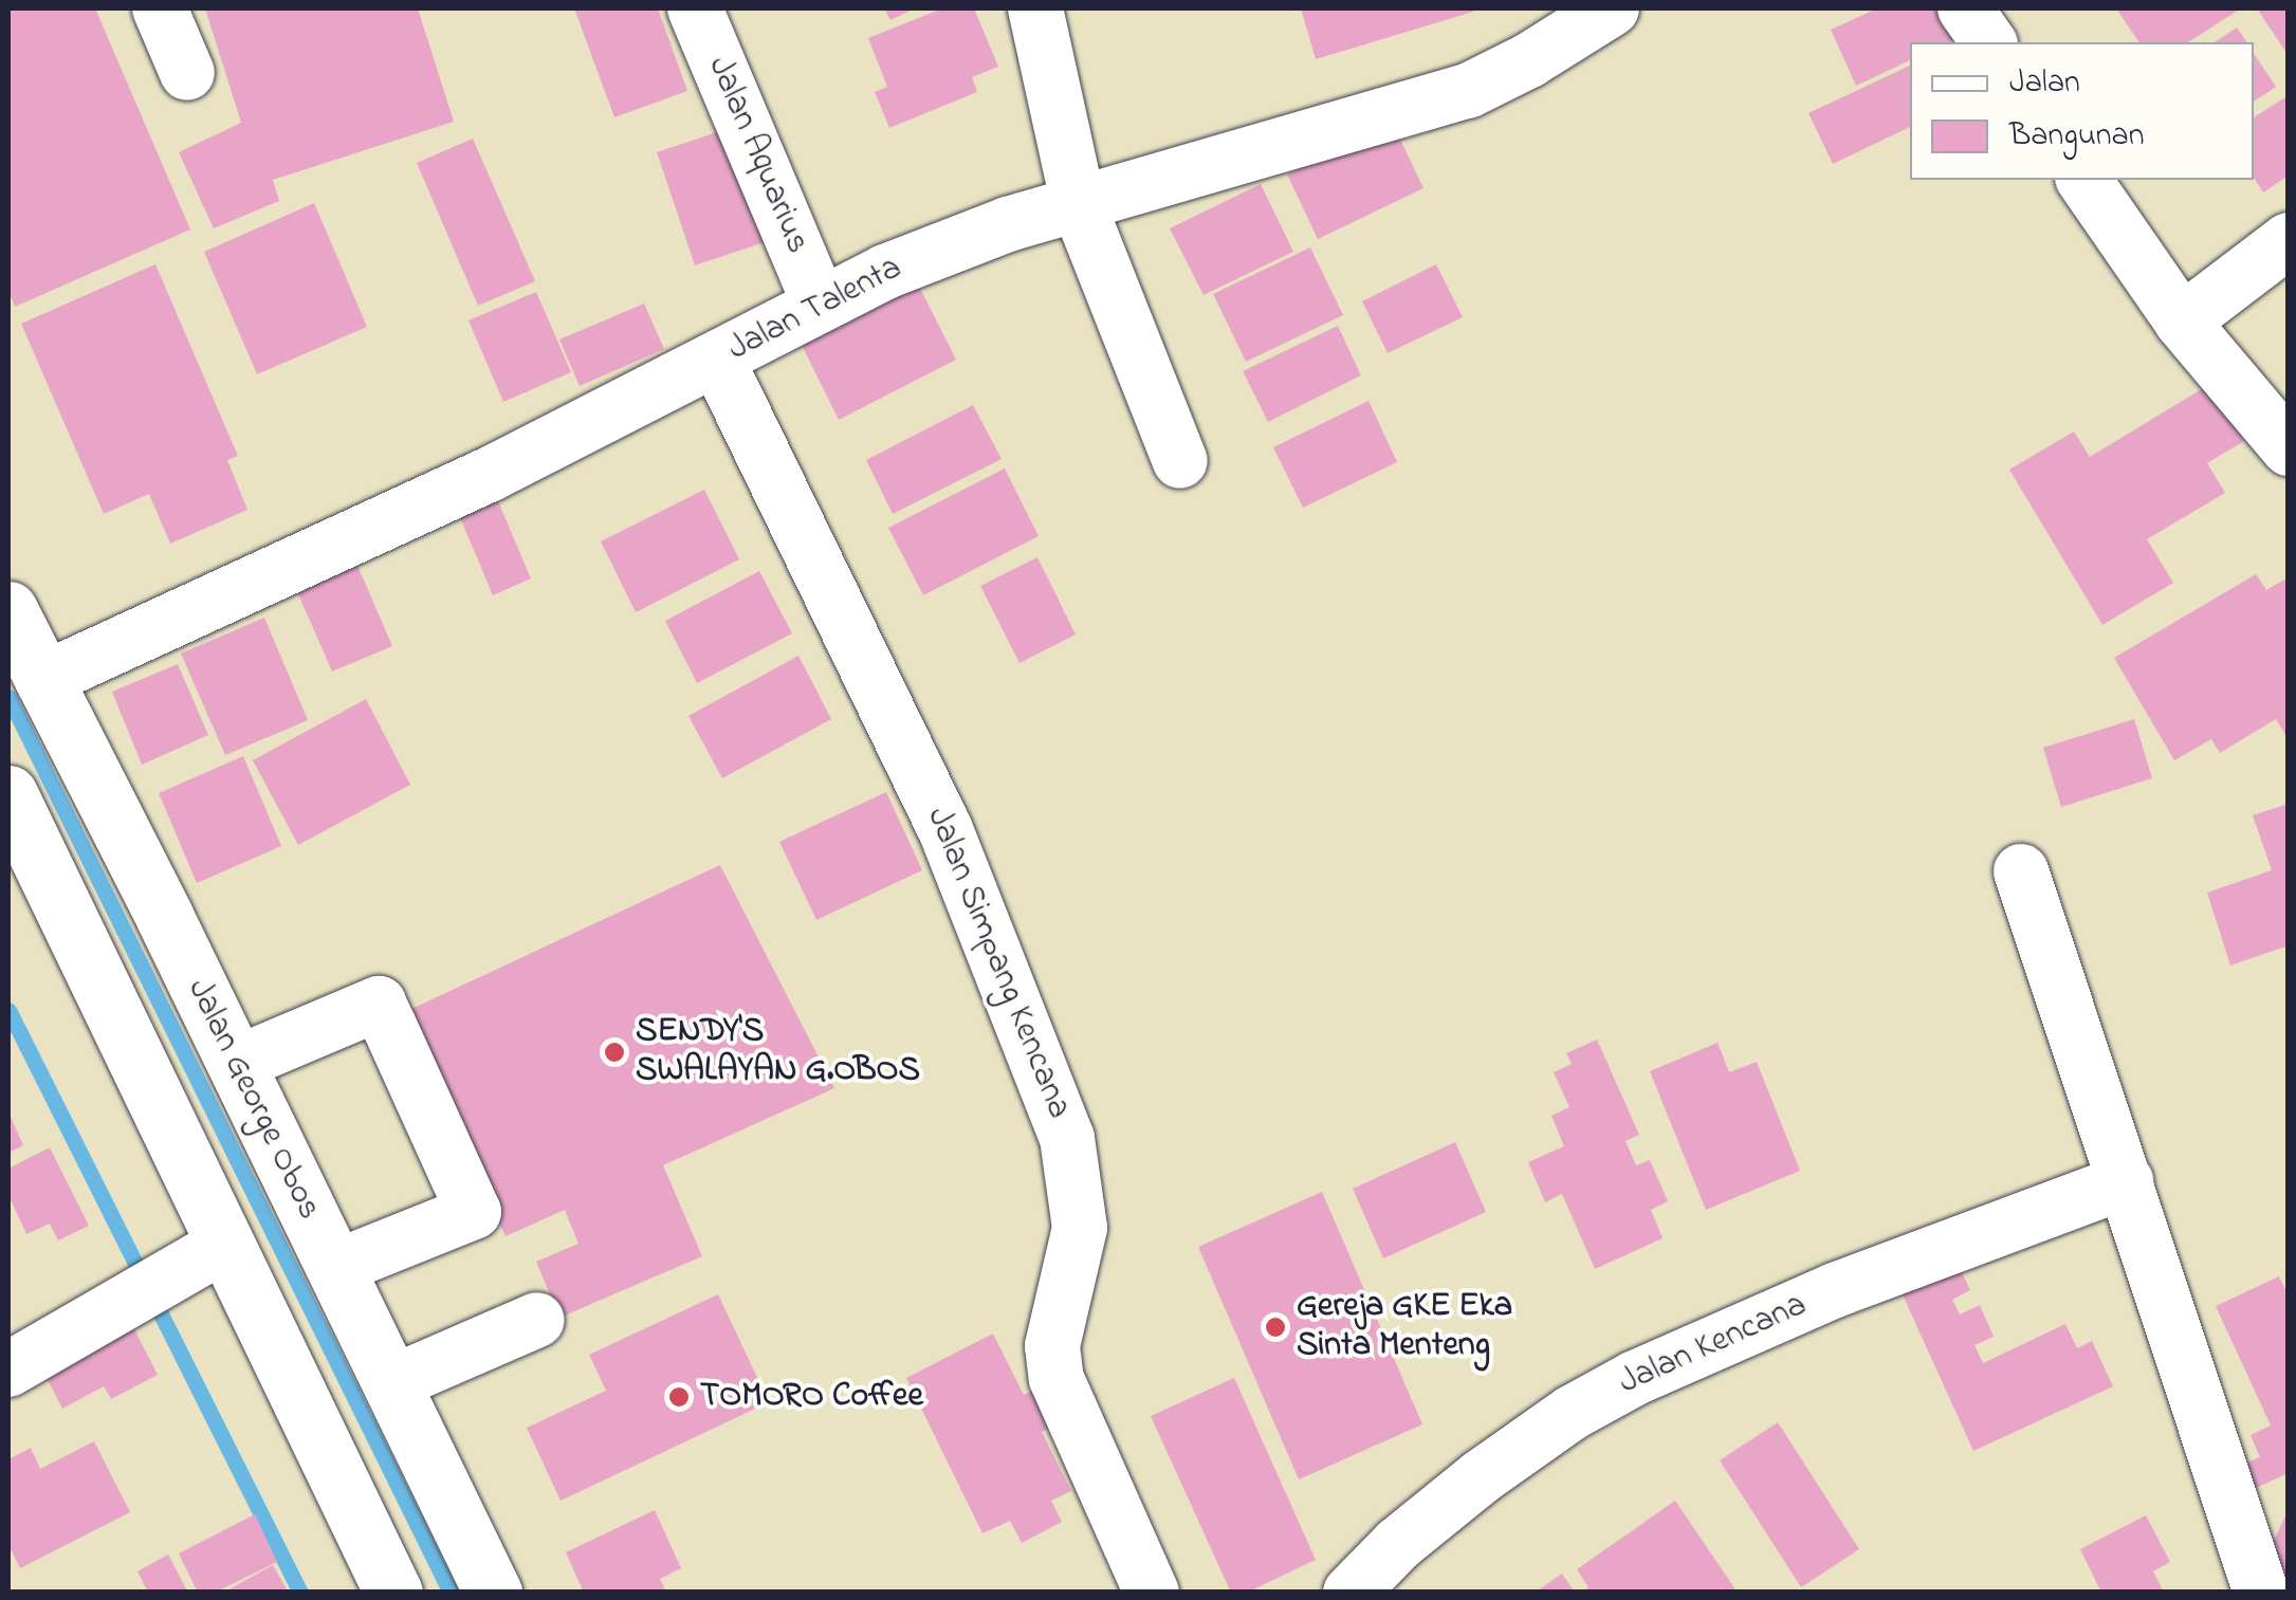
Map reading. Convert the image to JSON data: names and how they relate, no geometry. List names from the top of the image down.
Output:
{
  "streets": {
    "main road": ["Jalan George Obos"],
    "street": [
      "Jalan Aquarius",
      "Jalan Talenta",
      "Jalan Simpang Kencana",
      "Jalan Kencana"
    ]
  },
  "crossings": [
    ["Jalan Aquarius", "Jalan Talenta"],
    ["Jalan Talenta", "Jalan Simpang Kencana"],
    ["Jalan Talenta", "Jalan George Obos"]
  ],
  "places": ["SENDY'S SWALAYAN G.OBOS", "Gereja GKE Eka Sinta Menteng", "TOMORO Coffee"],
  "legend": ["Jalan", "Bangunan"]
}
